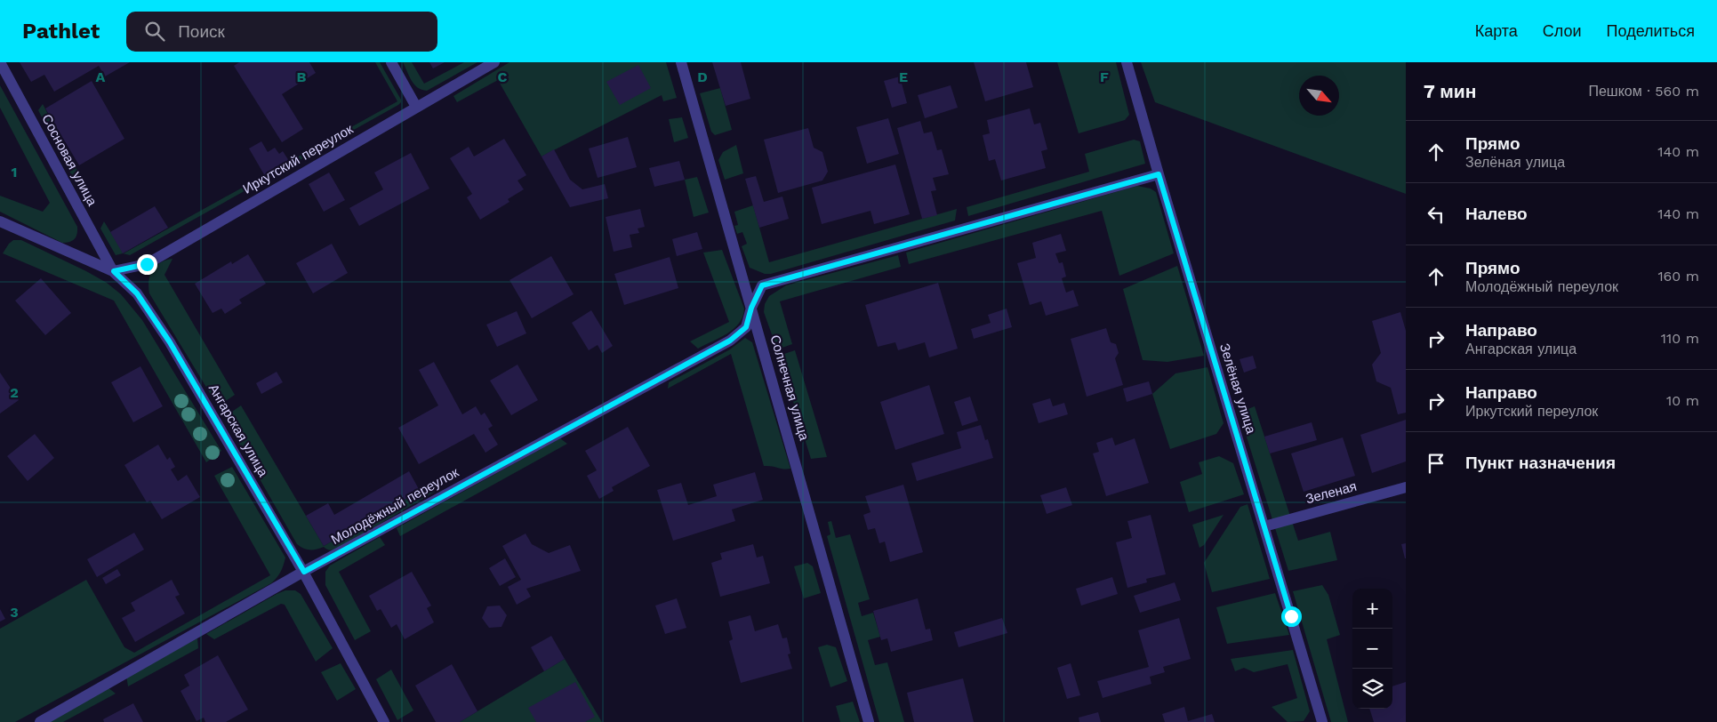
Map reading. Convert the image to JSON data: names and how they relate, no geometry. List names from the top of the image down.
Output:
{
  "streets": {
    "street": [
      "Иркутский переулок",
      "Сосновая улица",
      "Солнечная улица",
      "Зелёная улица",
      "Ангарская улица",
      "Зеленая",
      "Молодёжный переулок"
    ]
  },
  "crossings": [
    ["Иркутский переулок", "Сосновая улица"],
    ["Иркутский переулок", "Ангарская улица"],
    ["Сосновая улица", "Ангарская улица"],
    ["Солнечная улица", "Молодёжный переулок"],
    ["Зелёная улица", "Зеленая"],
    ["Зелёная улица", "Молодёжный переулок"],
    ["Ангарская улица", "Молодёжный переулок"]
  ],
  "north": "bottom right",
  "page": {
    "header": "Pathlet",
    "search": "Поиск",
    "nav": ["Карта", "Слои", "Поделиться"],
    "heading": ["7 мин", "Пешком · 560 m"],
    "list": [
      ["Прямо", "Зелёная улица", "140 m"],
      ["Налево", "140 m"],
      ["Прямо", "Молодёжный переулок", "160 m"],
      ["Направо", "Ангарская улица", "110 m"],
      ["Направо", "Иркутский переулок", "10 m"],
      "Пункт назначения"
    ],
    "map_buttons": ["+", "−"]
  },
  "grid": {
    "columns": [
      "A",
      "B",
      "C",
      "D",
      "E",
      "F"
    ],
    "rows": ["1", "2", "3"]
  }
}
